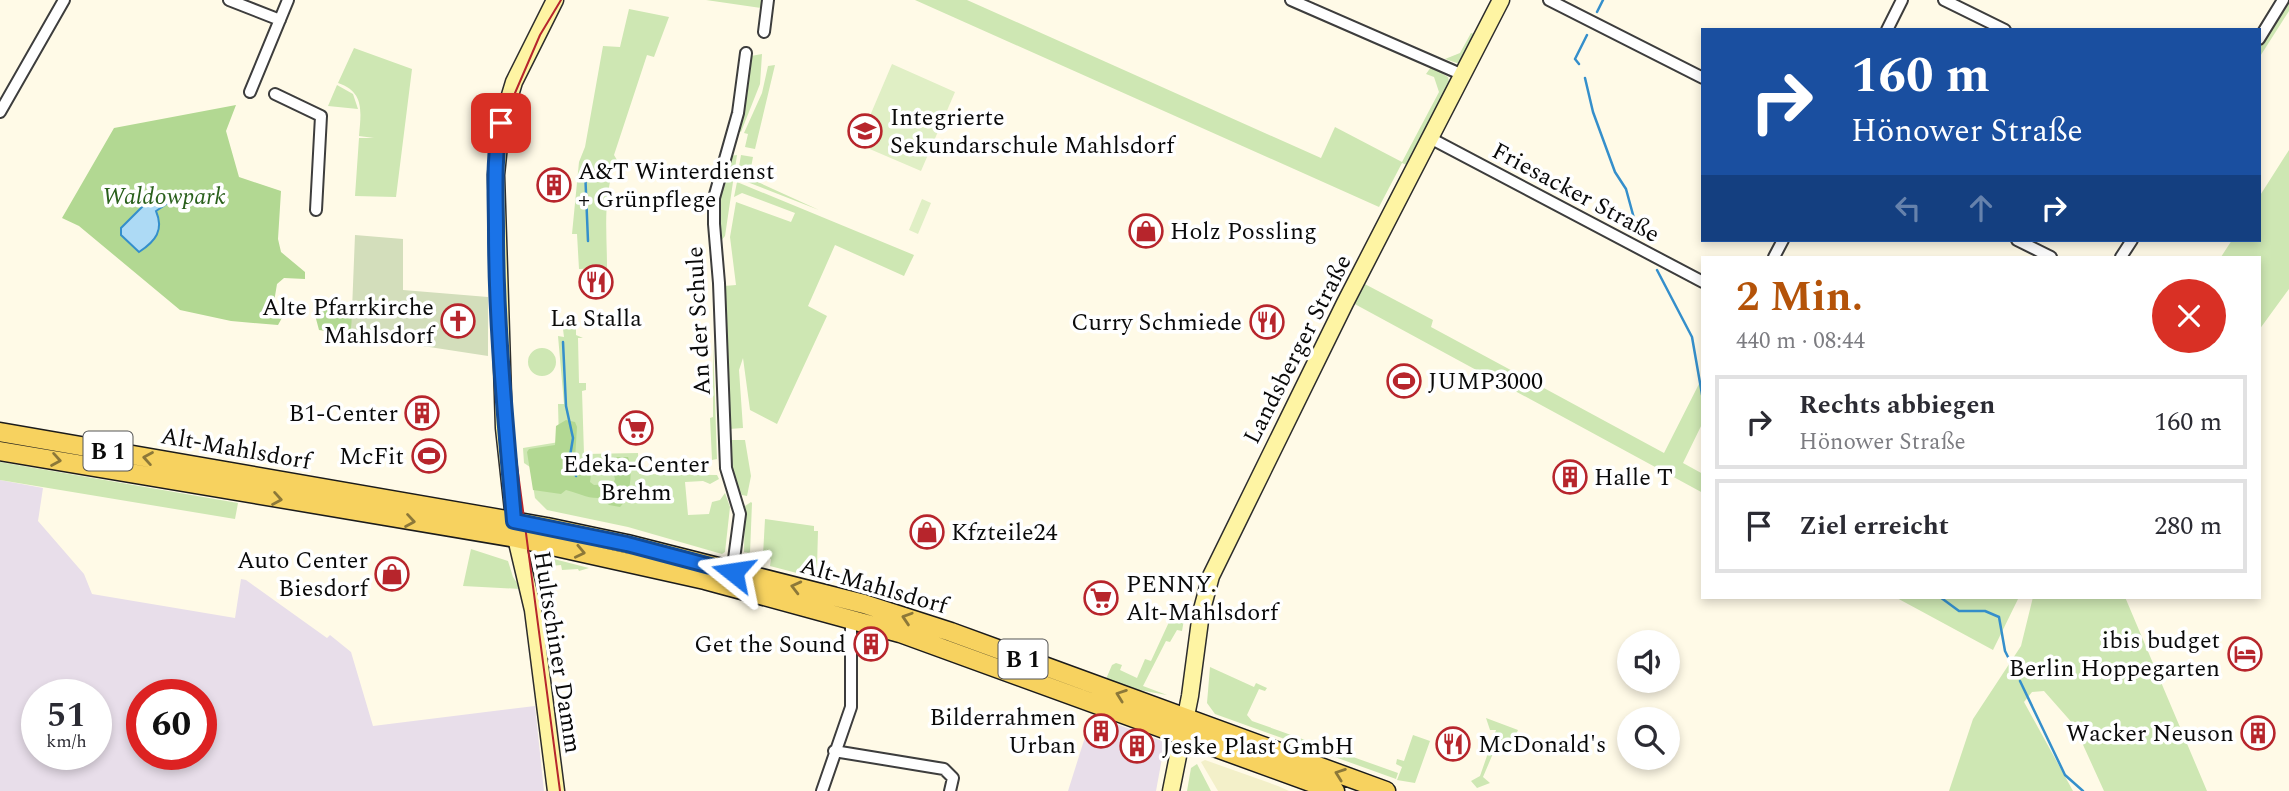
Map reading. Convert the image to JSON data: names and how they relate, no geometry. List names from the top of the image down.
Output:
{
  "streets": {
    "main road": ["Alt-Mahlsdorf", "B 1"],
    "street": [
      "Friesacker Straße",
      "An der Schule",
      "Landsberger Straße",
      "Hultschiner Damm"
    ]
  },
  "crossings": [
    ["Friesacker Straße", "Landsberger Straße"],
    ["An der Schule", "Alt-Mahlsdorf"],
    ["Landsberger Straße", "Alt-Mahlsdorf"],
    ["Alt-Mahlsdorf", "Hultschiner Damm"]
  ],
  "parks": ["Waldowpark"],
  "places": {
    "school or university": ["Integrierte Sekundarschule Mahlsdorf"],
    "building": [
      "A&T Winterdienst + Grünpflege",
      "B1-Center",
      "Halle T",
      "Get the Sound",
      "Bilderrahmen Urban",
      "Wacker Neuson",
      "Jeske Plast GmbH"
    ],
    "shop": ["Holz Possling", "Kfzteile24", "Auto Center Biesdorf"],
    "restaurant": ["La Stalla", "Curry Schmiede", "McDonald's"],
    "church": ["Alte Pfarrkirche Mahlsdorf"],
    "sports": ["JUMP3000", "McFit"],
    "supermarket": ["Edeka-Center Brehm", "PENNY. Alt-Mahlsdorf"],
    "hotel": ["ibis budget Berlin Hoppegarten"]
  },
  "page": {
    "turn": ["160 m", "Hönower Straße"],
    "heading": ["2 Min.", "440 m · 08:44"],
    "list": [
      {
        "name": "Rechts abbiegen",
        "note": "Hönower Straße",
        "value": "160 m"
      },
      {
        "name": "Ziel erreicht",
        "value": "280 m"
      }
    ],
    "speed": "51 km/h",
    "limit": "60"
  }
}
